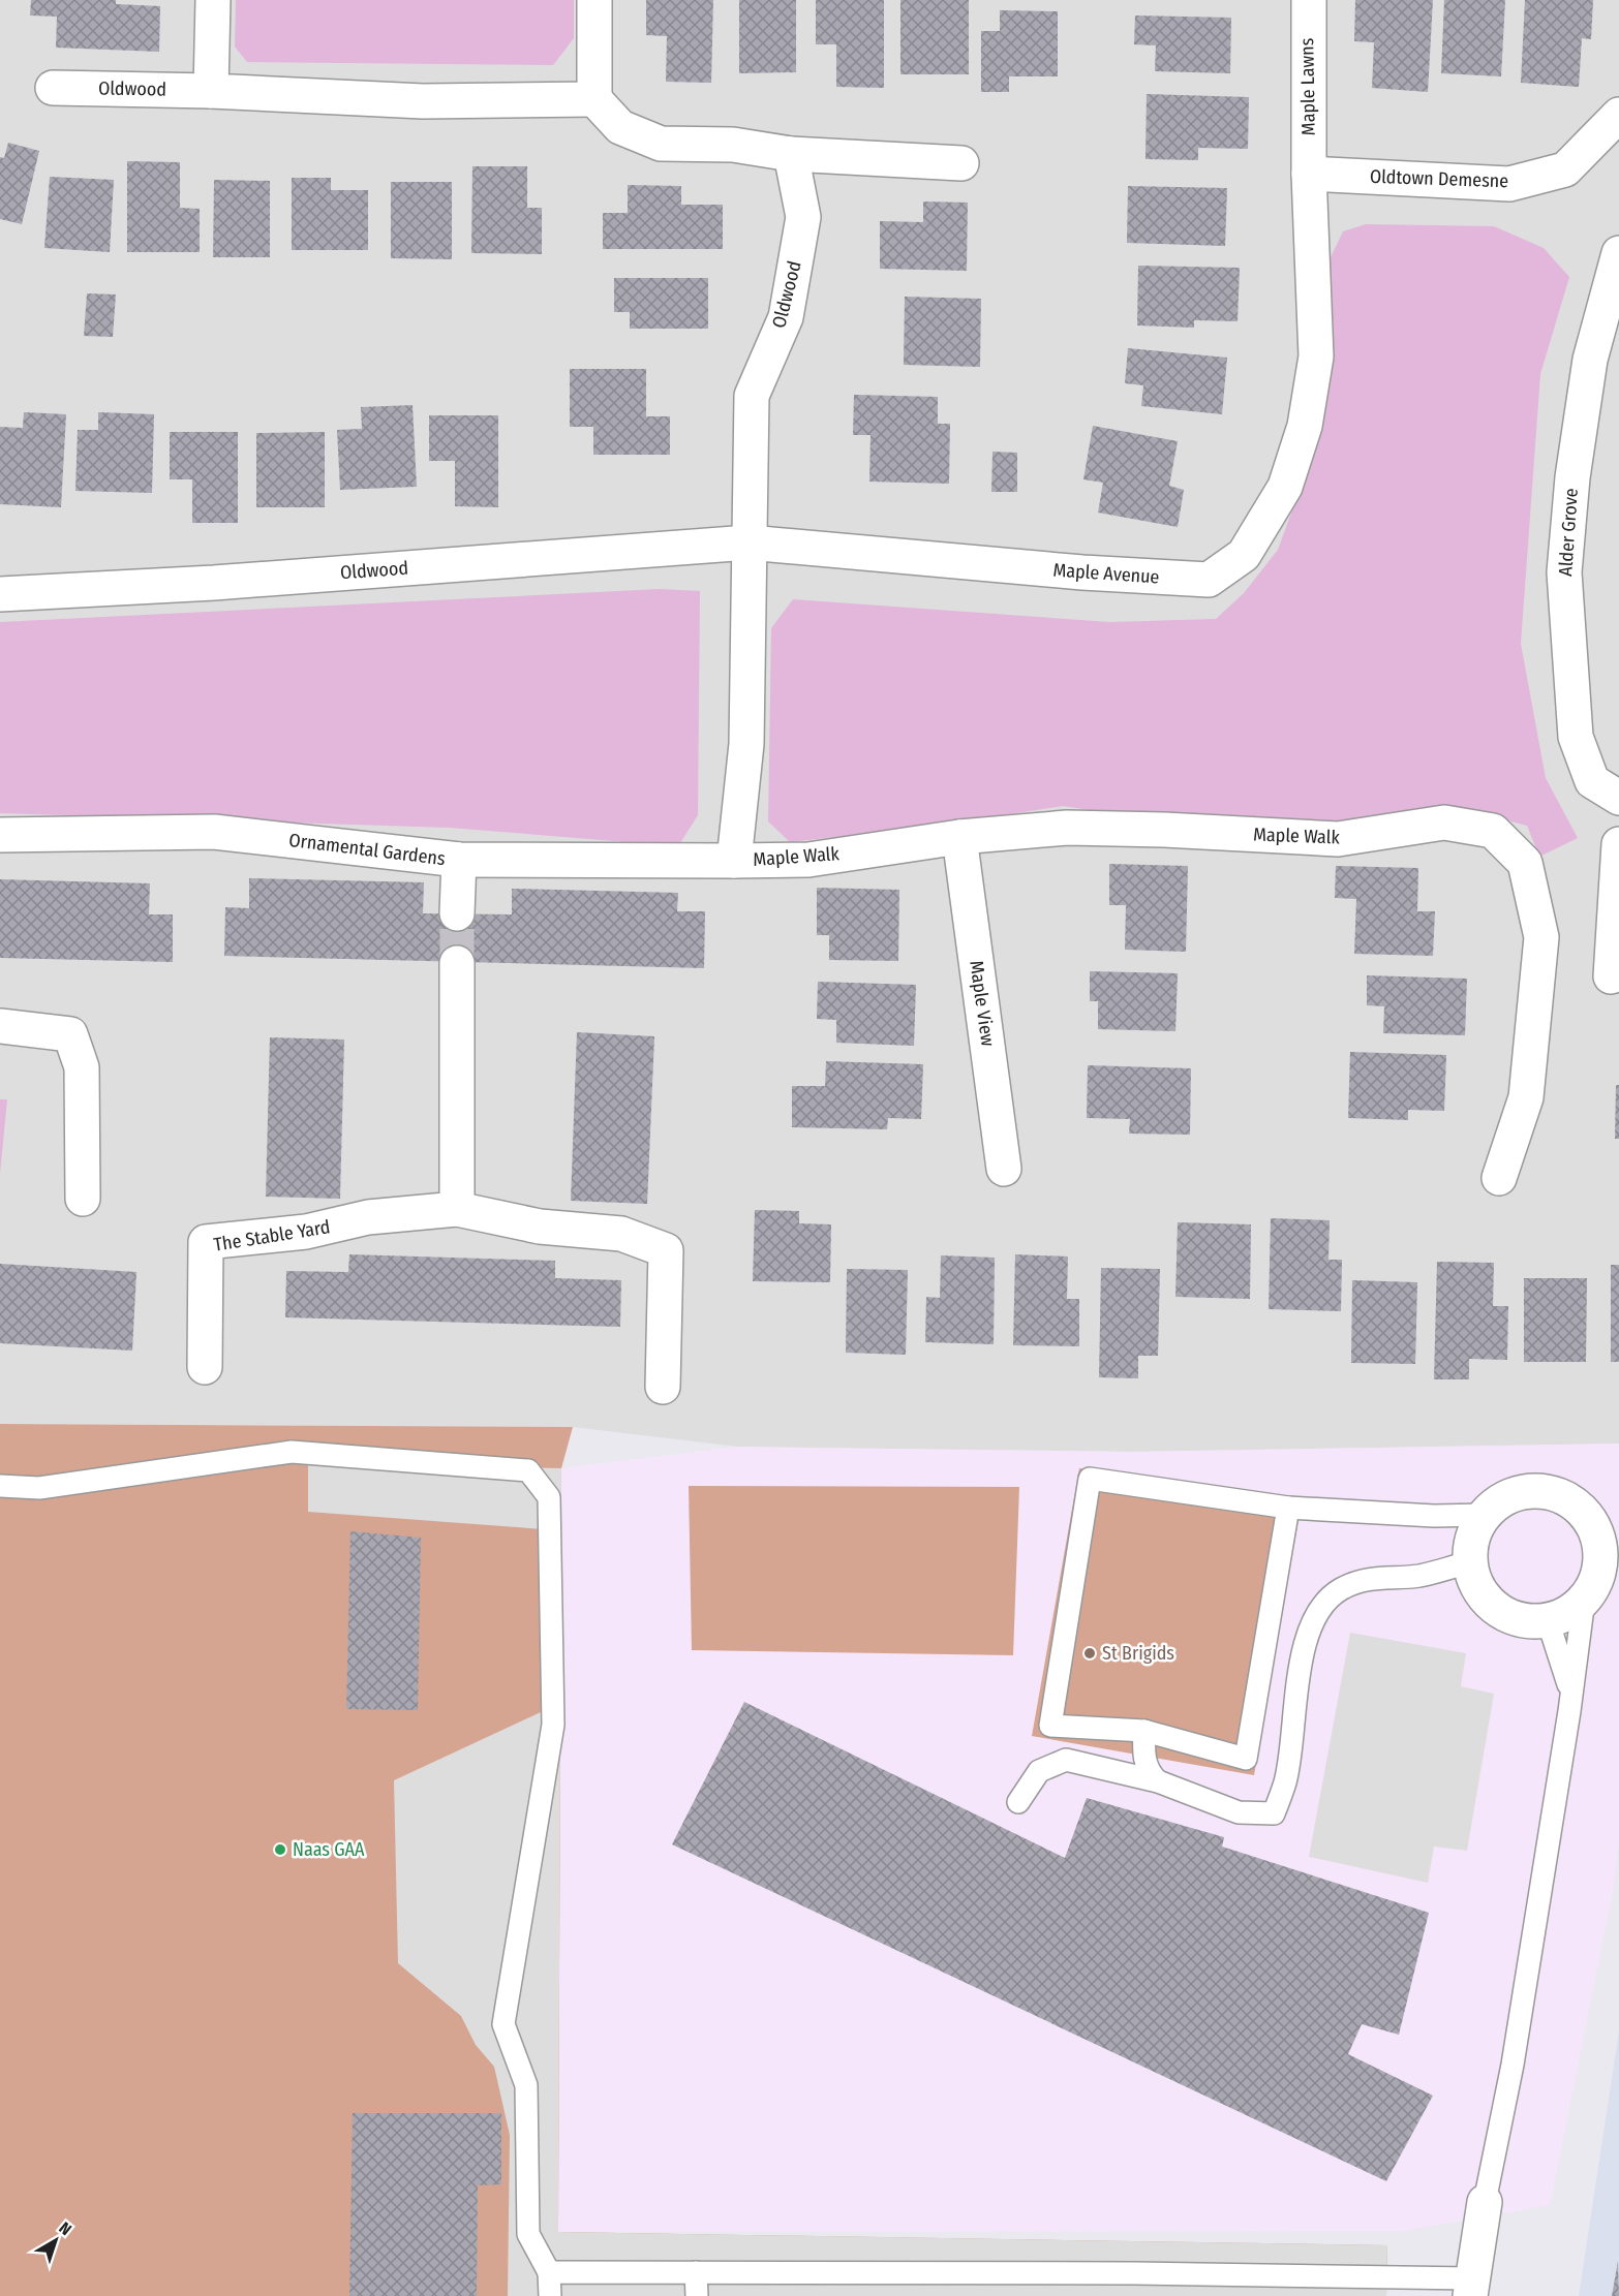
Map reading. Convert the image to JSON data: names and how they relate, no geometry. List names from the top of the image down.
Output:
{
  "streets": {
    "street": [
      "Maple Lawns",
      "Oldwood",
      "Oldtown Demesne",
      "Alder Grove",
      "Maple Avenue",
      "Maple Walk",
      "Ornamental Gardens",
      "Maple View",
      "The Stable Yard"
    ]
  },
  "crossings": [
    ["Maple Lawns", "Oldtown Demesne"],
    ["Maple Lawns", "Maple Avenue"],
    ["Oldwood", "Maple Avenue"],
    ["Oldwood", "Maple Walk"],
    ["Oldwood", "Ornamental Gardens"],
    ["Maple Walk", "Ornamental Gardens"],
    ["Maple Walk", "Maple View"]
  ],
  "places": ["St Brigids", "Naas GAA"],
  "north": "top right"
}
